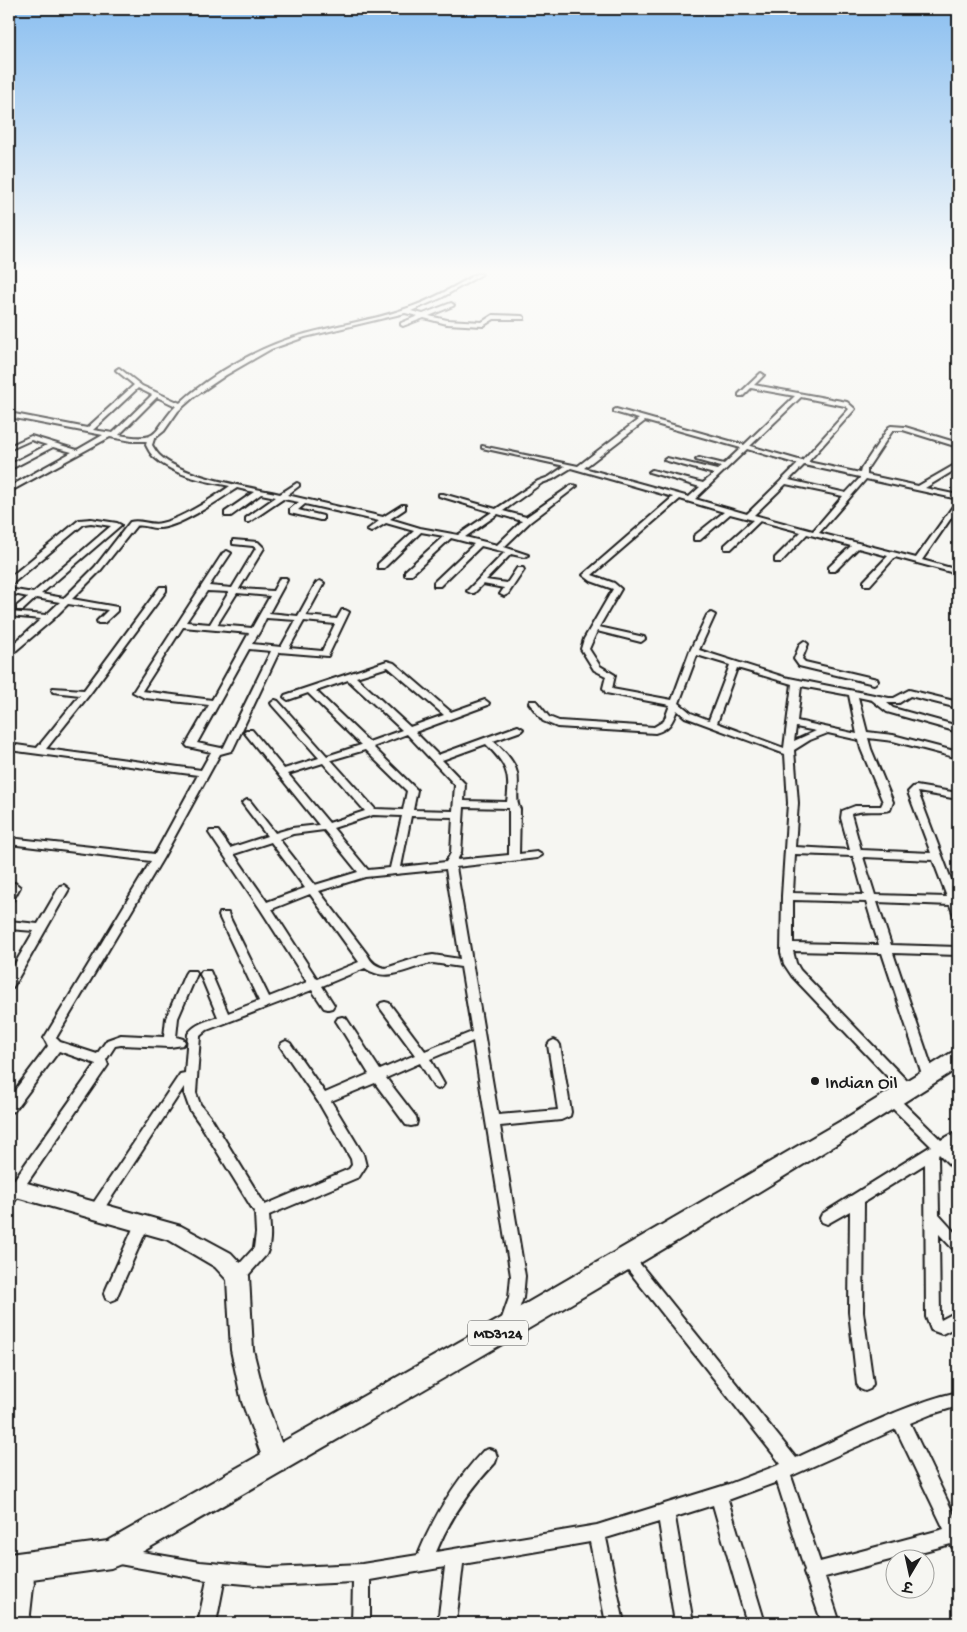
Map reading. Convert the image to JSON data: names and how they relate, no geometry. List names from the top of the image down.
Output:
{
  "streets": {
    "main road": ["MD3124"]
  },
  "places": ["Indian Oil"],
  "north": "bottom"
}
